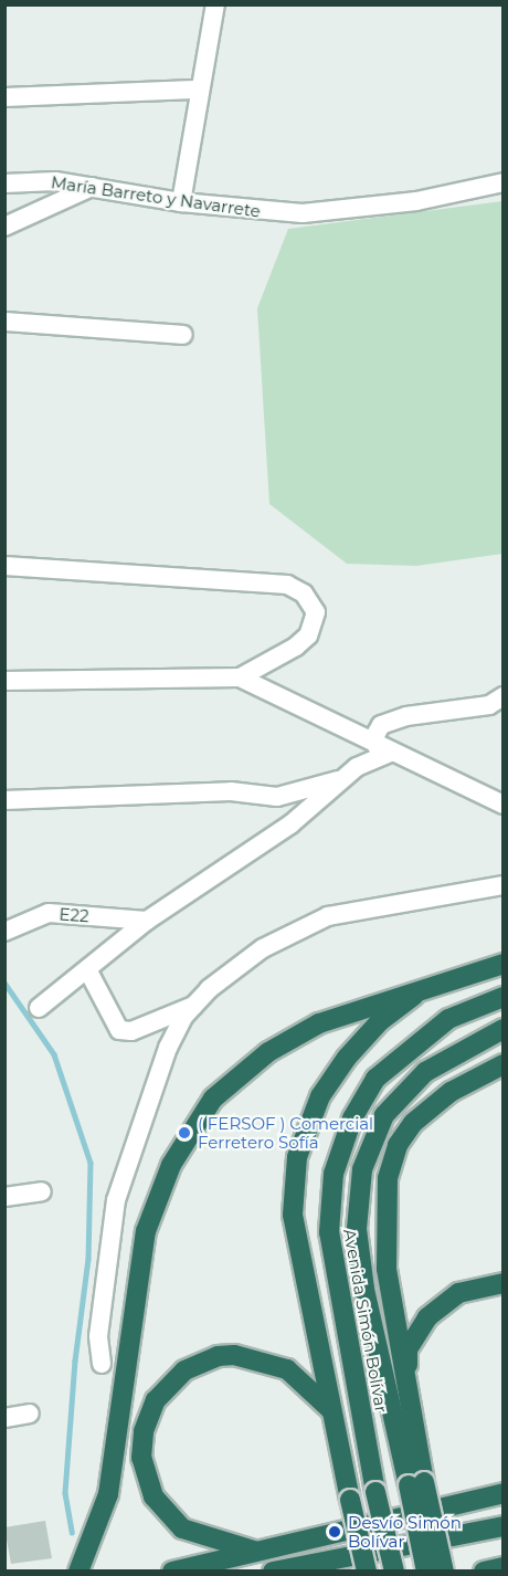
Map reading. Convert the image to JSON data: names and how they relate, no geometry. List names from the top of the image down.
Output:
{
  "streets": {
    "highway": ["Avenida Simón Bolívar"],
    "street": ["María Barreto y Navarrete", "E22"]
  },
  "places": ["( FERSOF ) Comercial Ferretero Sofía", "Desvío Simón Bolívar"]
}
